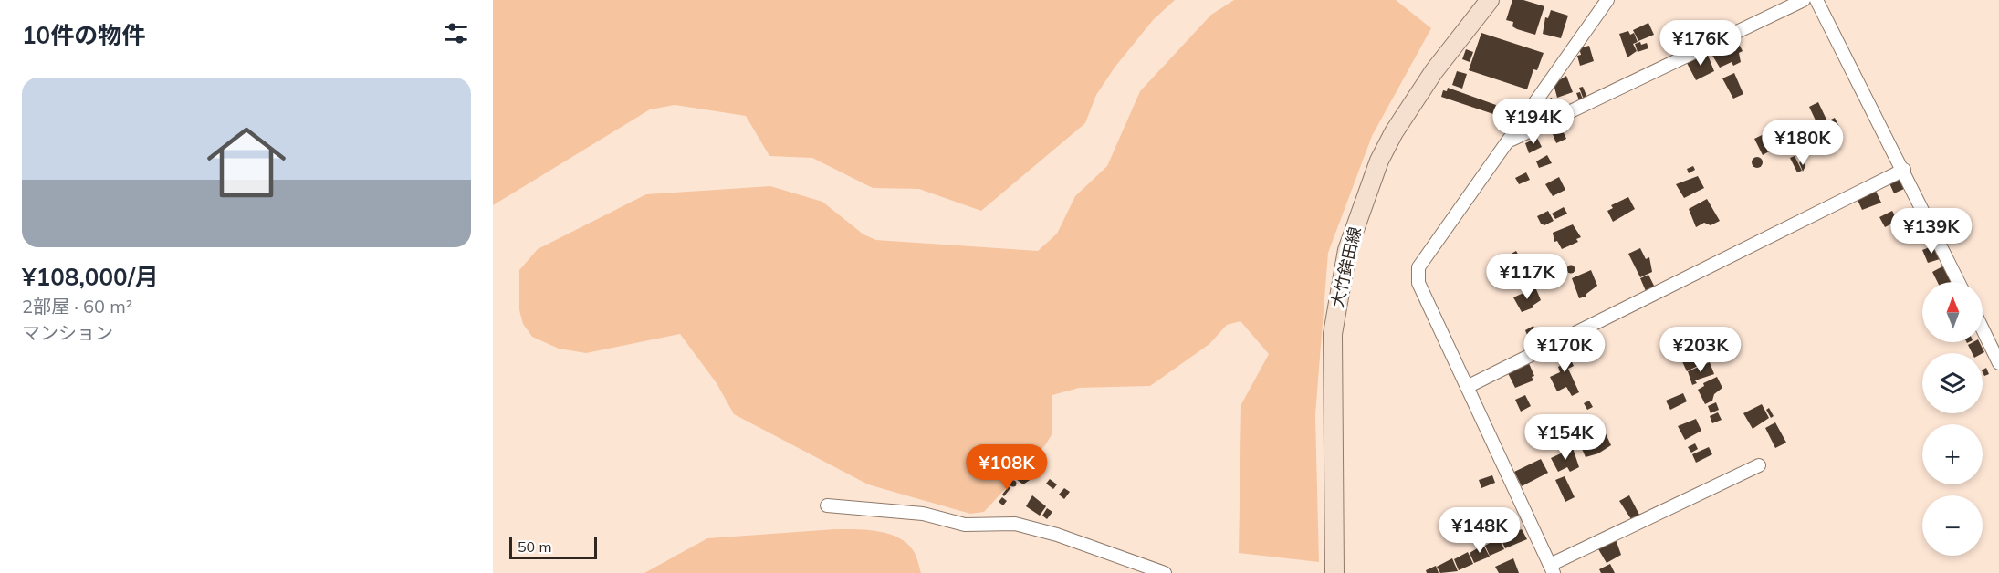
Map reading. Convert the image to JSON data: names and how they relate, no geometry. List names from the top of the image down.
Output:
{
  "streets": {
    "main road": ["大竹鉾田線"]
  },
  "scale_bar": "50 m",
  "north": "top",
  "page": {
    "heading": "10件の物件",
    "price": [
      "¥176K",
      "¥194K",
      "¥180K",
      "¥139K",
      "¥117K",
      "¥170K",
      "¥203K",
      "¥154K",
      "¥108K",
      "¥148K"
    ],
    "list": [
      {
        "name": "¥108,000/月",
        "note": "2部屋 · 60 m² · マンション"
      }
    ],
    "map_buttons": ["+", "−"],
    "scale": "50 m"
  }
}
